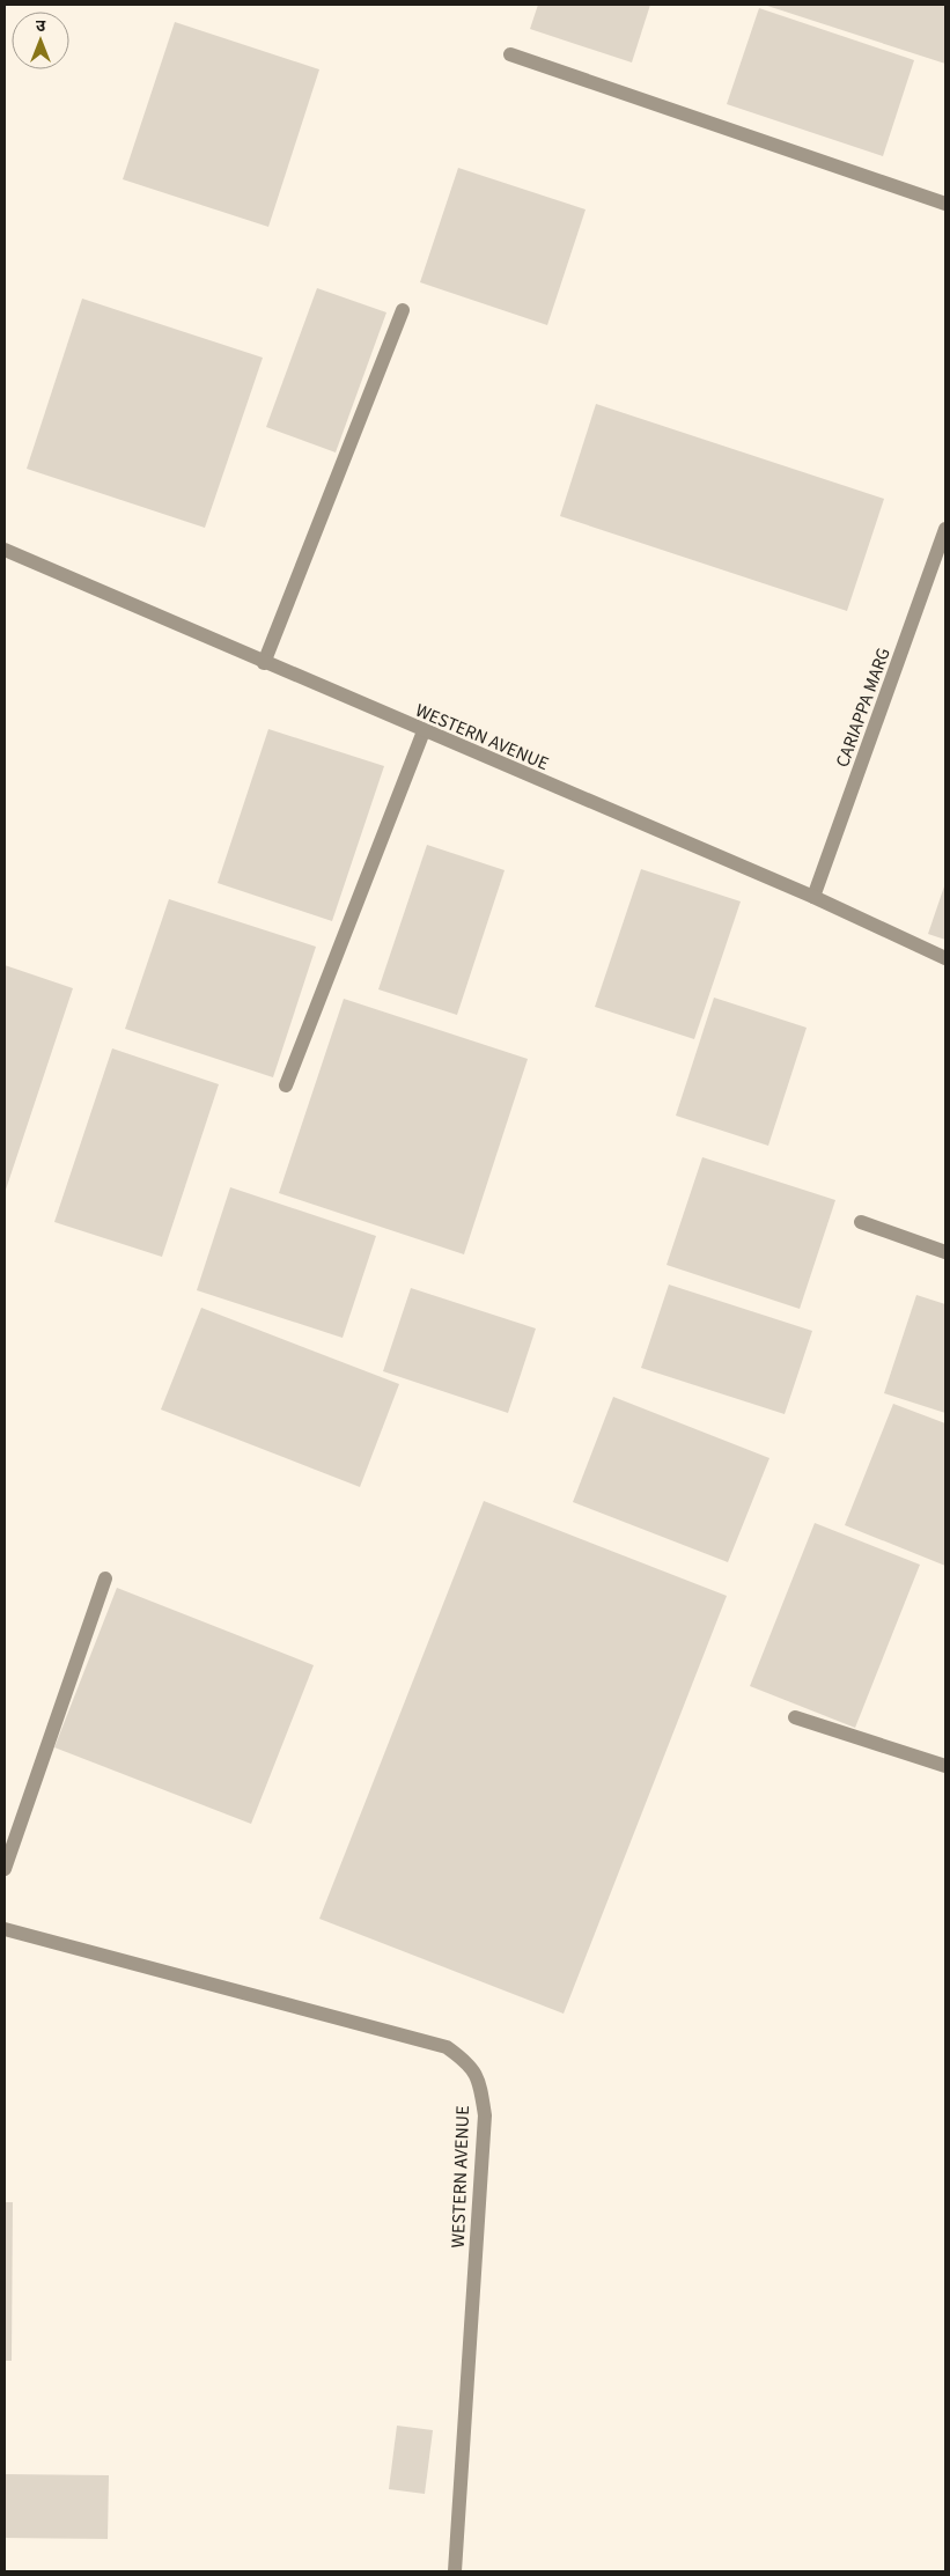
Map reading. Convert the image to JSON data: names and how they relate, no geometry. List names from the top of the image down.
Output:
{
  "streets": {
    "street": ["CARIAPPA MARG", "WESTERN AVENUE"]
  },
  "crossings": [
    ["CARIAPPA MARG", "WESTERN AVENUE"]
  ],
  "north": "top"
}
